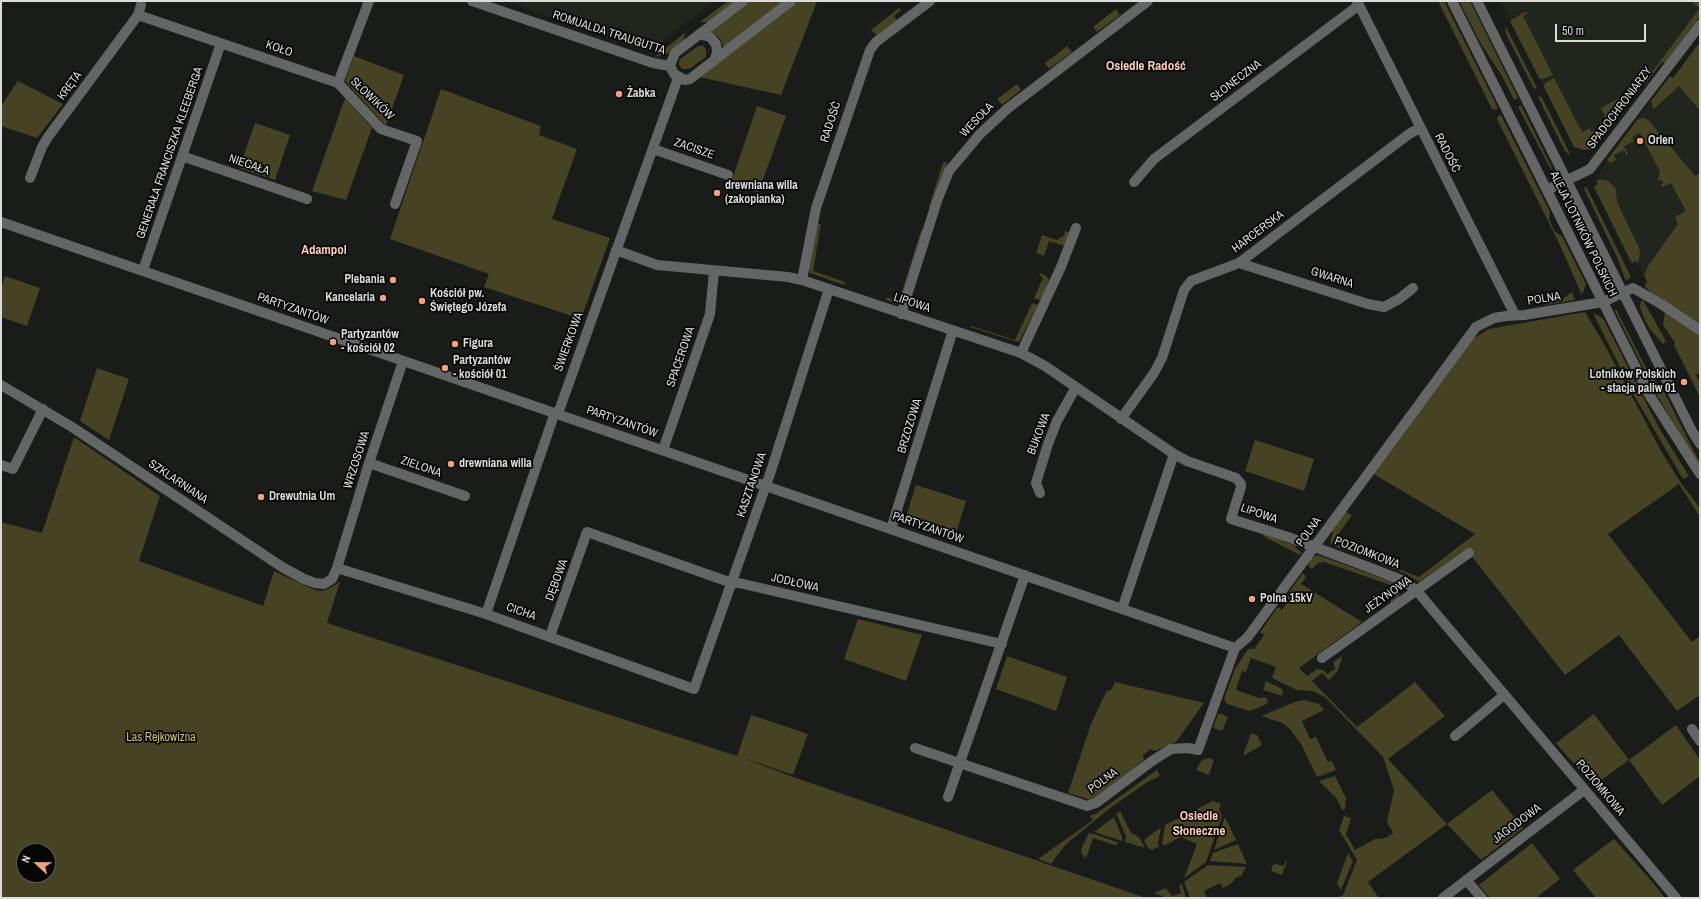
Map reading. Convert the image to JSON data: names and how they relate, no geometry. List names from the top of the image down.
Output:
{
  "streets": {
    "street": [
      "ROMUALDA TRAUGUTTA",
      "KOŁO",
      "SŁONECZNA",
      "KRĘTA",
      "SŁOWIKÓW",
      "SPADOCHRONIARZY",
      "WESOŁA",
      "RADOŚĆ",
      "ZACISZE",
      "GENERAŁA FRANCISZKA KLEEBERGA",
      "NIECAŁA",
      "HARCERSKA",
      "ALEJA LOTNIKÓW POLSKICH",
      "GWARNA",
      "POLNA",
      "LIPOWA",
      "PARTYZANTÓW",
      "ŚWIERKOWA",
      "SPACEROWA",
      "BRZOZOWA",
      "BUKOWA",
      "WRZOSOWA",
      "ZIELONA",
      "SZKLARNIANA",
      "KASZTANOWA",
      "POZIOMKOWA",
      "DĘBOWA",
      "JODŁOWA",
      "JEŻYNOWA",
      "CICHA",
      "JAGODOWA"
    ]
  },
  "crossings": [
    ["ROMUALDA TRAUGUTTA", "ŚWIERKOWA"],
    ["KOŁO", "KRĘTA"],
    ["KOŁO", "SŁOWIKÓW"],
    ["KOŁO", "GENERAŁA FRANCISZKA KLEEBERGA"],
    ["SŁONECZNA", "RADOŚĆ"],
    ["SPADOCHRONIARZY", "ALEJA LOTNIKÓW POLSKICH"],
    ["WESOŁA", "LIPOWA"],
    ["RADOŚĆ", "HARCERSKA"],
    ["RADOŚĆ", "POLNA"],
    ["RADOŚĆ", "LIPOWA"],
    ["ZACISZE", "ŚWIERKOWA"],
    ["GENERAŁA FRANCISZKA KLEEBERGA", "NIECAŁA"],
    ["GENERAŁA FRANCISZKA KLEEBERGA", "PARTYZANTÓW"],
    ["HARCERSKA", "GWARNA"],
    ["HARCERSKA", "LIPOWA"],
    ["ALEJA LOTNIKÓW POLSKICH", "POLNA"],
    ["POLNA", "LIPOWA"],
    ["POLNA", "PARTYZANTÓW"],
    ["POLNA", "POZIOMKOWA"],
    ["LIPOWA", "ŚWIERKOWA"],
    ["LIPOWA", "SPACEROWA"],
    ["LIPOWA", "BRZOZOWA"],
    ["LIPOWA", "BUKOWA"],
    ["LIPOWA", "KASZTANOWA"],
    ["LIPOWA", "POZIOMKOWA"],
    ["PARTYZANTÓW", "ŚWIERKOWA"],
    ["PARTYZANTÓW", "SPACEROWA"],
    ["PARTYZANTÓW", "BRZOZOWA"],
    ["PARTYZANTÓW", "WRZOSOWA"],
    ["PARTYZANTÓW", "KASZTANOWA"],
    ["ŚWIERKOWA", "CICHA"],
    ["WRZOSOWA", "ZIELONA"],
    ["WRZOSOWA", "SZKLARNIANA"],
    ["WRZOSOWA", "CICHA"],
    ["SZKLARNIANA", "CICHA"],
    ["KASZTANOWA", "JODŁOWA"],
    ["KASZTANOWA", "CICHA"],
    ["POZIOMKOWA", "JEŻYNOWA"],
    ["POZIOMKOWA", "JAGODOWA"],
    ["DĘBOWA", "JODŁOWA"],
    ["DĘBOWA", "CICHA"]
  ],
  "districts": ["Osiedle Radość", "Adampol", "Osiedle Słoneczne"],
  "parks": ["Las Rejkowizna"],
  "places": [
    "Żabka",
    "Orlen",
    "drewniana willa (zakopianka)",
    "Plebania",
    "Kancelaria",
    "Kościół pw. Świętego Józefa",
    "Partyzantów - kościół 02",
    "Figura",
    "Partyzantów - kościół 01",
    "Lotników Polskich - stacja paliw 01",
    "drewniana willa",
    "Drewutnia Um",
    "Polna 15kV"
  ],
  "scale_bar": "50 m",
  "north": "left"
}
